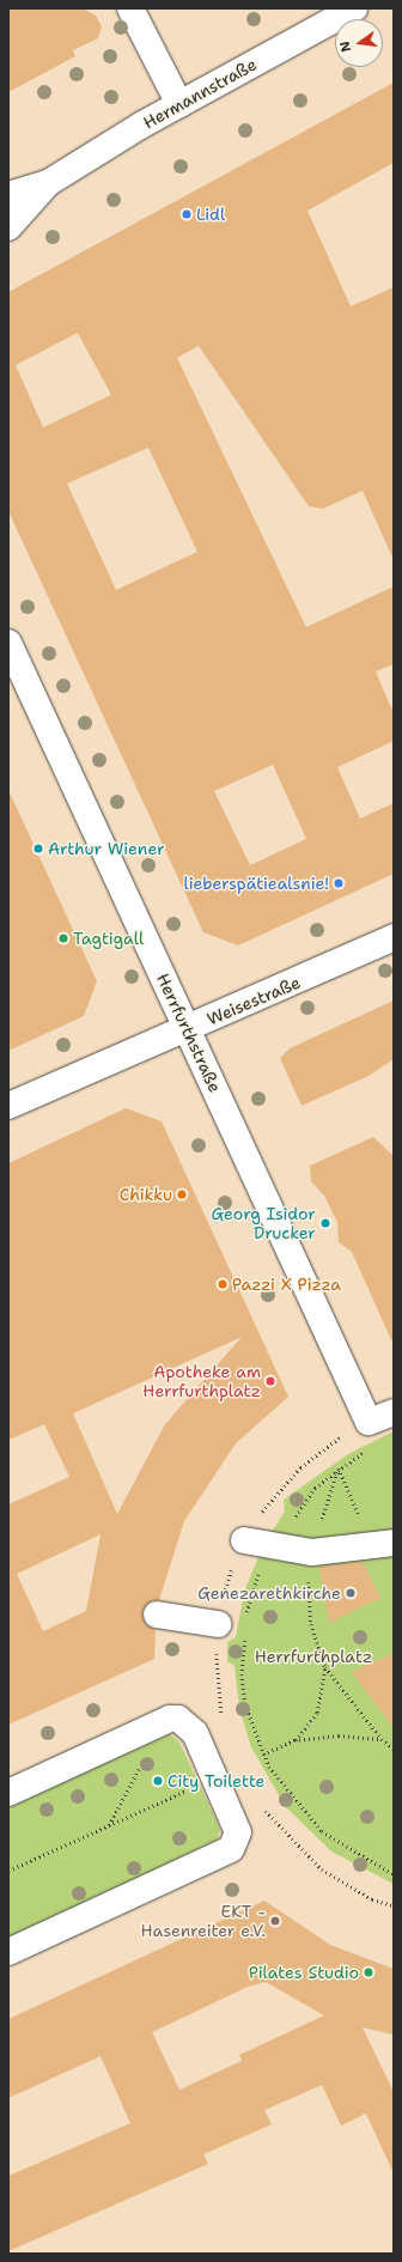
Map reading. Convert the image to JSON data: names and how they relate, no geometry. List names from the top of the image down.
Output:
{
  "streets": {
    "street": ["Hermannstraße", "Weisestraße", "Herrfurthstraße"]
  },
  "crossings": [
    ["Weisestraße", "Herrfurthstraße"]
  ],
  "parks": ["Herrfurthplatz"],
  "places": [
    "Lidl",
    "Arthur Wiener",
    "lieberspätiealsnie!",
    "Tagtigall",
    "Chikku",
    "Georg Isidor Drucker",
    "Pazzi X Pizza",
    "Apotheke am Herrfurthplatz",
    "Genezarethkirche",
    "City Toilette",
    "EKT - Hasenreiter e.V.",
    "Pilates Studio"
  ],
  "north": "left"
}
